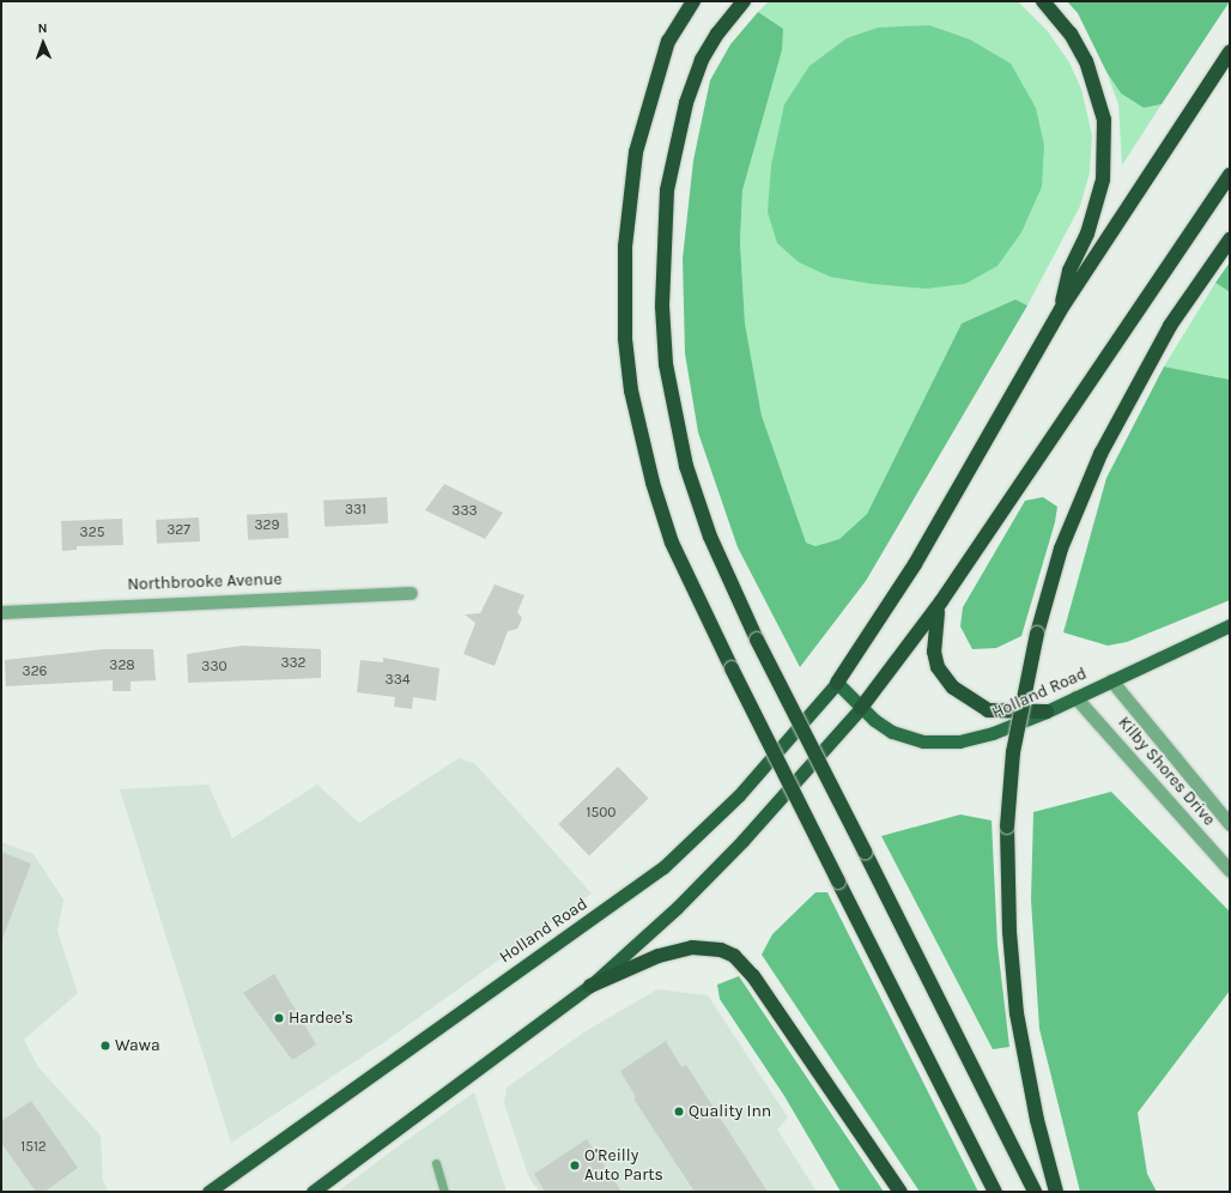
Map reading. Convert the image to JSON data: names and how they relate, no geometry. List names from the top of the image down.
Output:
{
  "streets": {
    "highway": ["Holland Road"],
    "street": ["Northbrooke Avenue", "Kilby Shores Drive"]
  },
  "crossings": [
    ["Holland Road", "Kilby Shores Drive"]
  ],
  "places": [
    "Hardee's",
    "Wawa",
    "Quality Inn",
    "O'Reilly Auto Parts"
  ],
  "house_numbers": [
    "331",
    "333",
    "329",
    "327",
    "325",
    "332",
    "328",
    "330",
    "326",
    "334",
    "1500",
    "1512"
  ],
  "north": "top"
}
